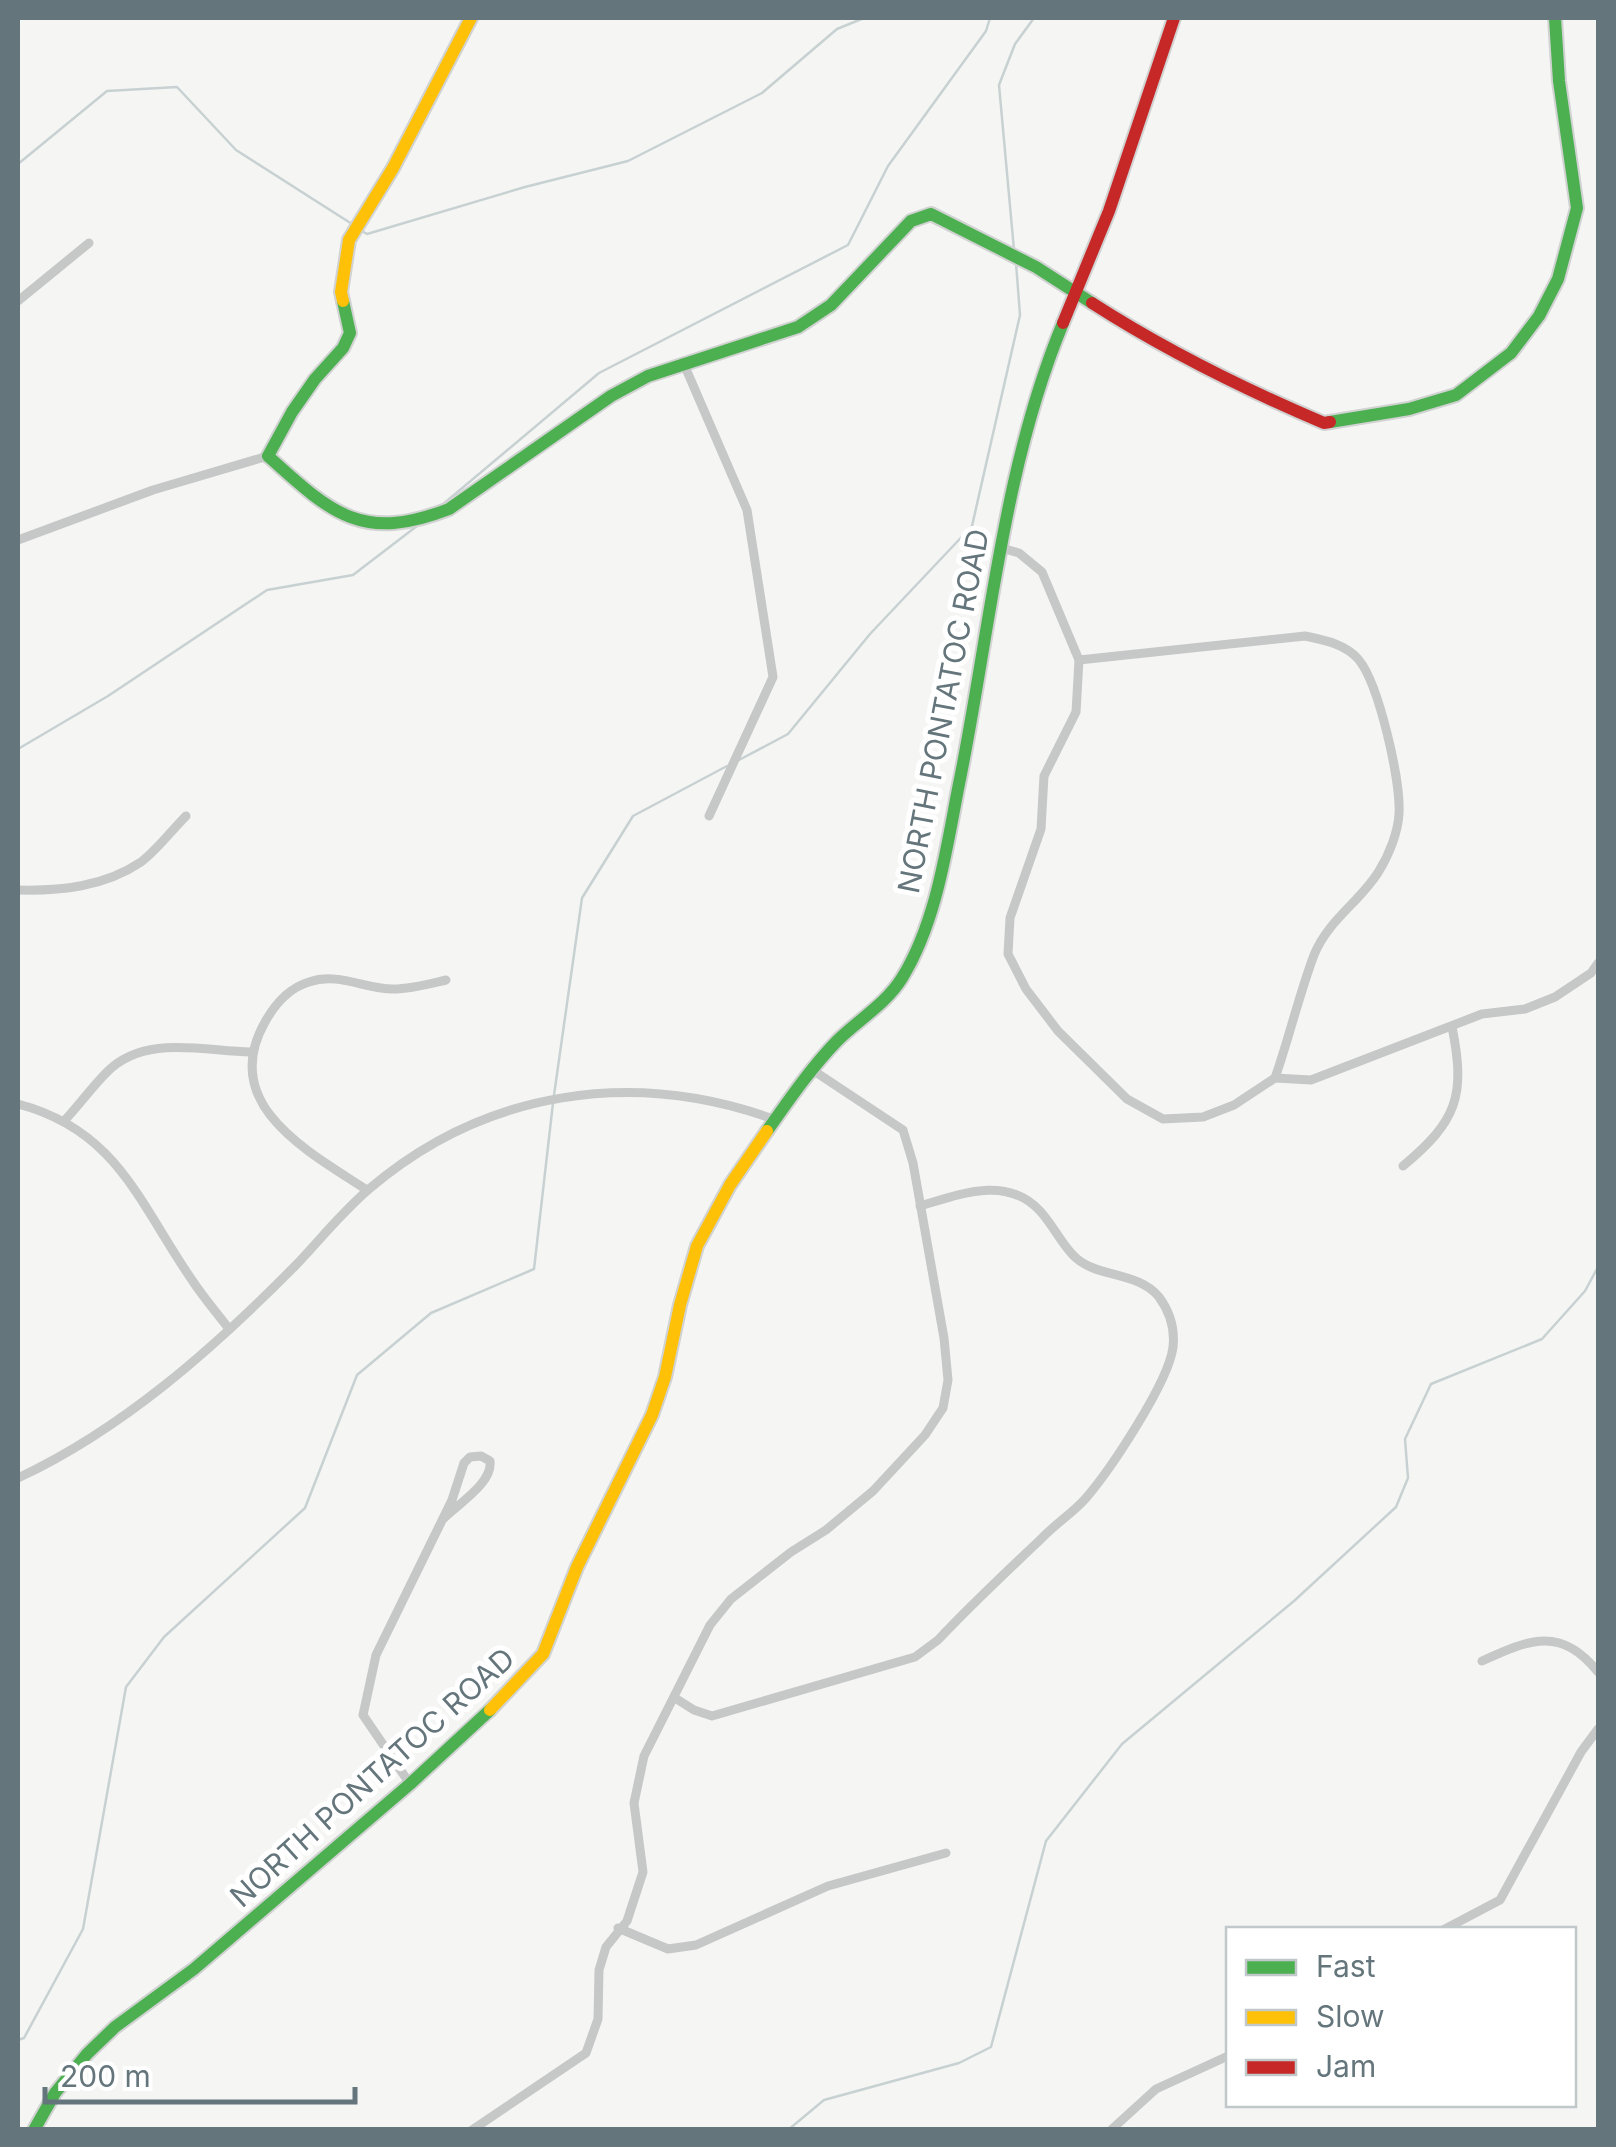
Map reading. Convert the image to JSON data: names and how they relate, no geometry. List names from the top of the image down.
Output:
{
  "streets": {
    "street": ["NORTH PONTATOC ROAD"]
  },
  "legend": ["Fast", "Slow", "Jam"],
  "scale_bar": "200 m"
}
